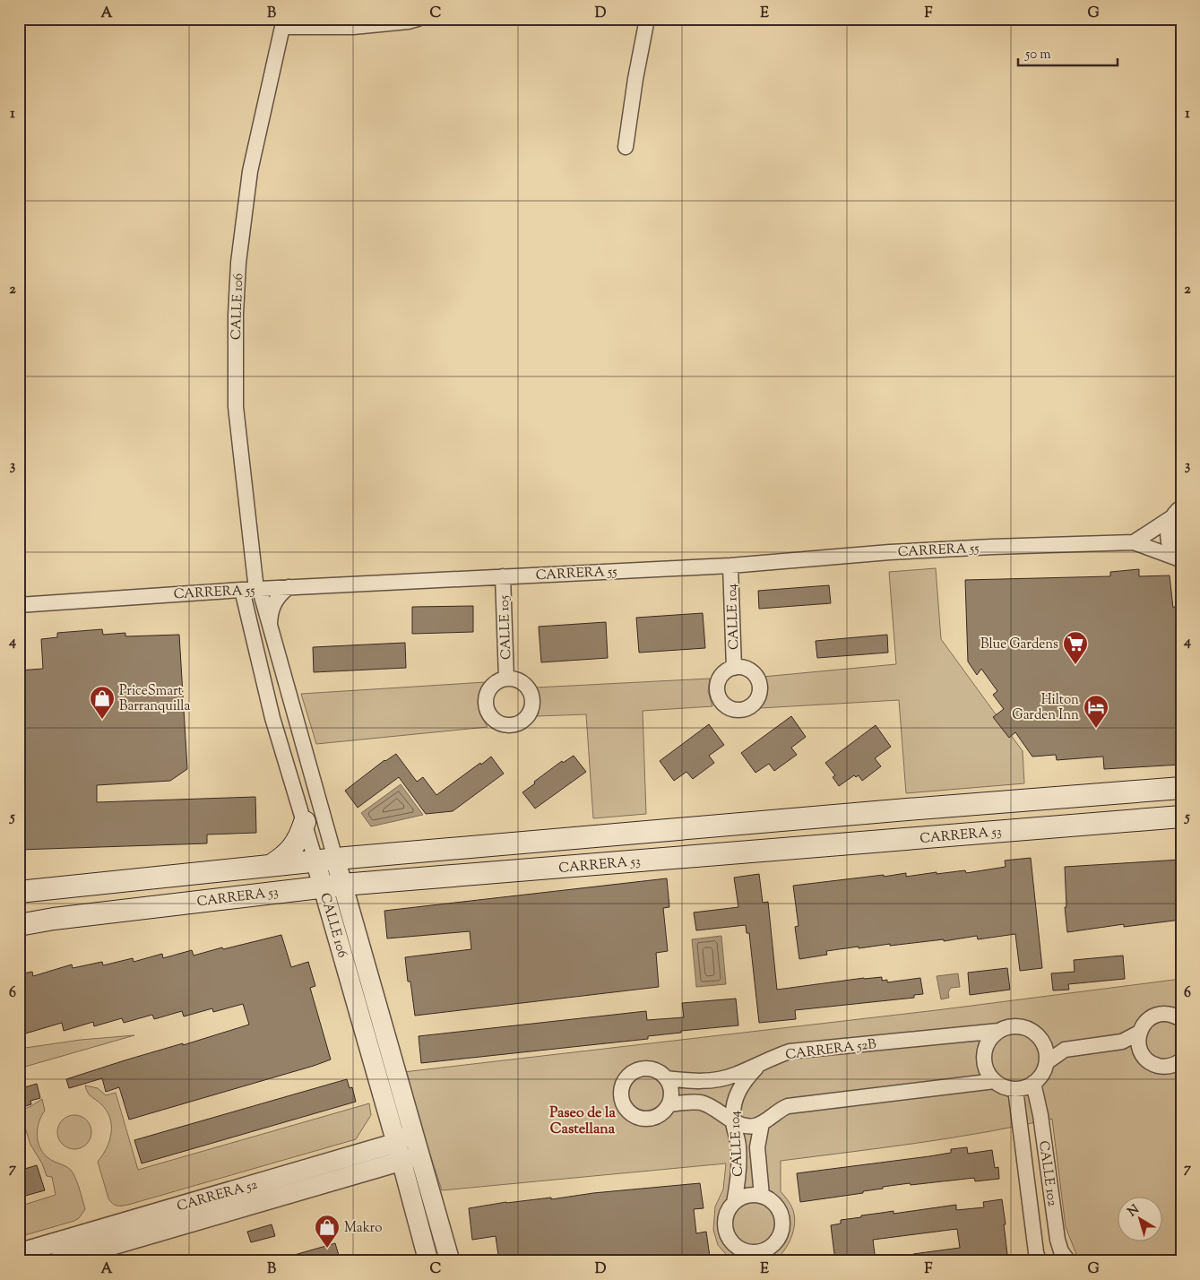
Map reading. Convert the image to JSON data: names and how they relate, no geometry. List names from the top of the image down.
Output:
{
  "streets": {
    "main road": ["CARRERA 53"],
    "street": [
      "CALLE 106",
      "CARRERA 55",
      "CALLE 104",
      "CALLE 105",
      "CARRERA 52B",
      "CALLE 102",
      "CARRERA 52"
    ]
  },
  "crossings": [
    ["CALLE 106", "CARRERA 55"],
    ["CALLE 106", "CARRERA 53"],
    ["CALLE 106", "CARRERA 52"],
    ["CARRERA 55", "CALLE 104"],
    ["CARRERA 55", "CALLE 105"],
    ["CALLE 104", "CARRERA 52B"],
    ["CARRERA 52B", "CALLE 102"]
  ],
  "districts": ["Paseo de la Castellana"],
  "places": {
    "supermarket": ["Blue Gardens"],
    "shop": ["PriceSmart Barranquilla", "Makro"],
    "hotel": ["Hilton Garden Inn"]
  },
  "scale_bar": "50 m",
  "north": "top left",
  "grid": {
    "columns": [
      "A",
      "B",
      "C",
      "D",
      "E",
      "F",
      "G"
    ],
    "rows": [
      "1",
      "2",
      "3",
      "4",
      "5",
      "6",
      "7"
    ]
  }
}
